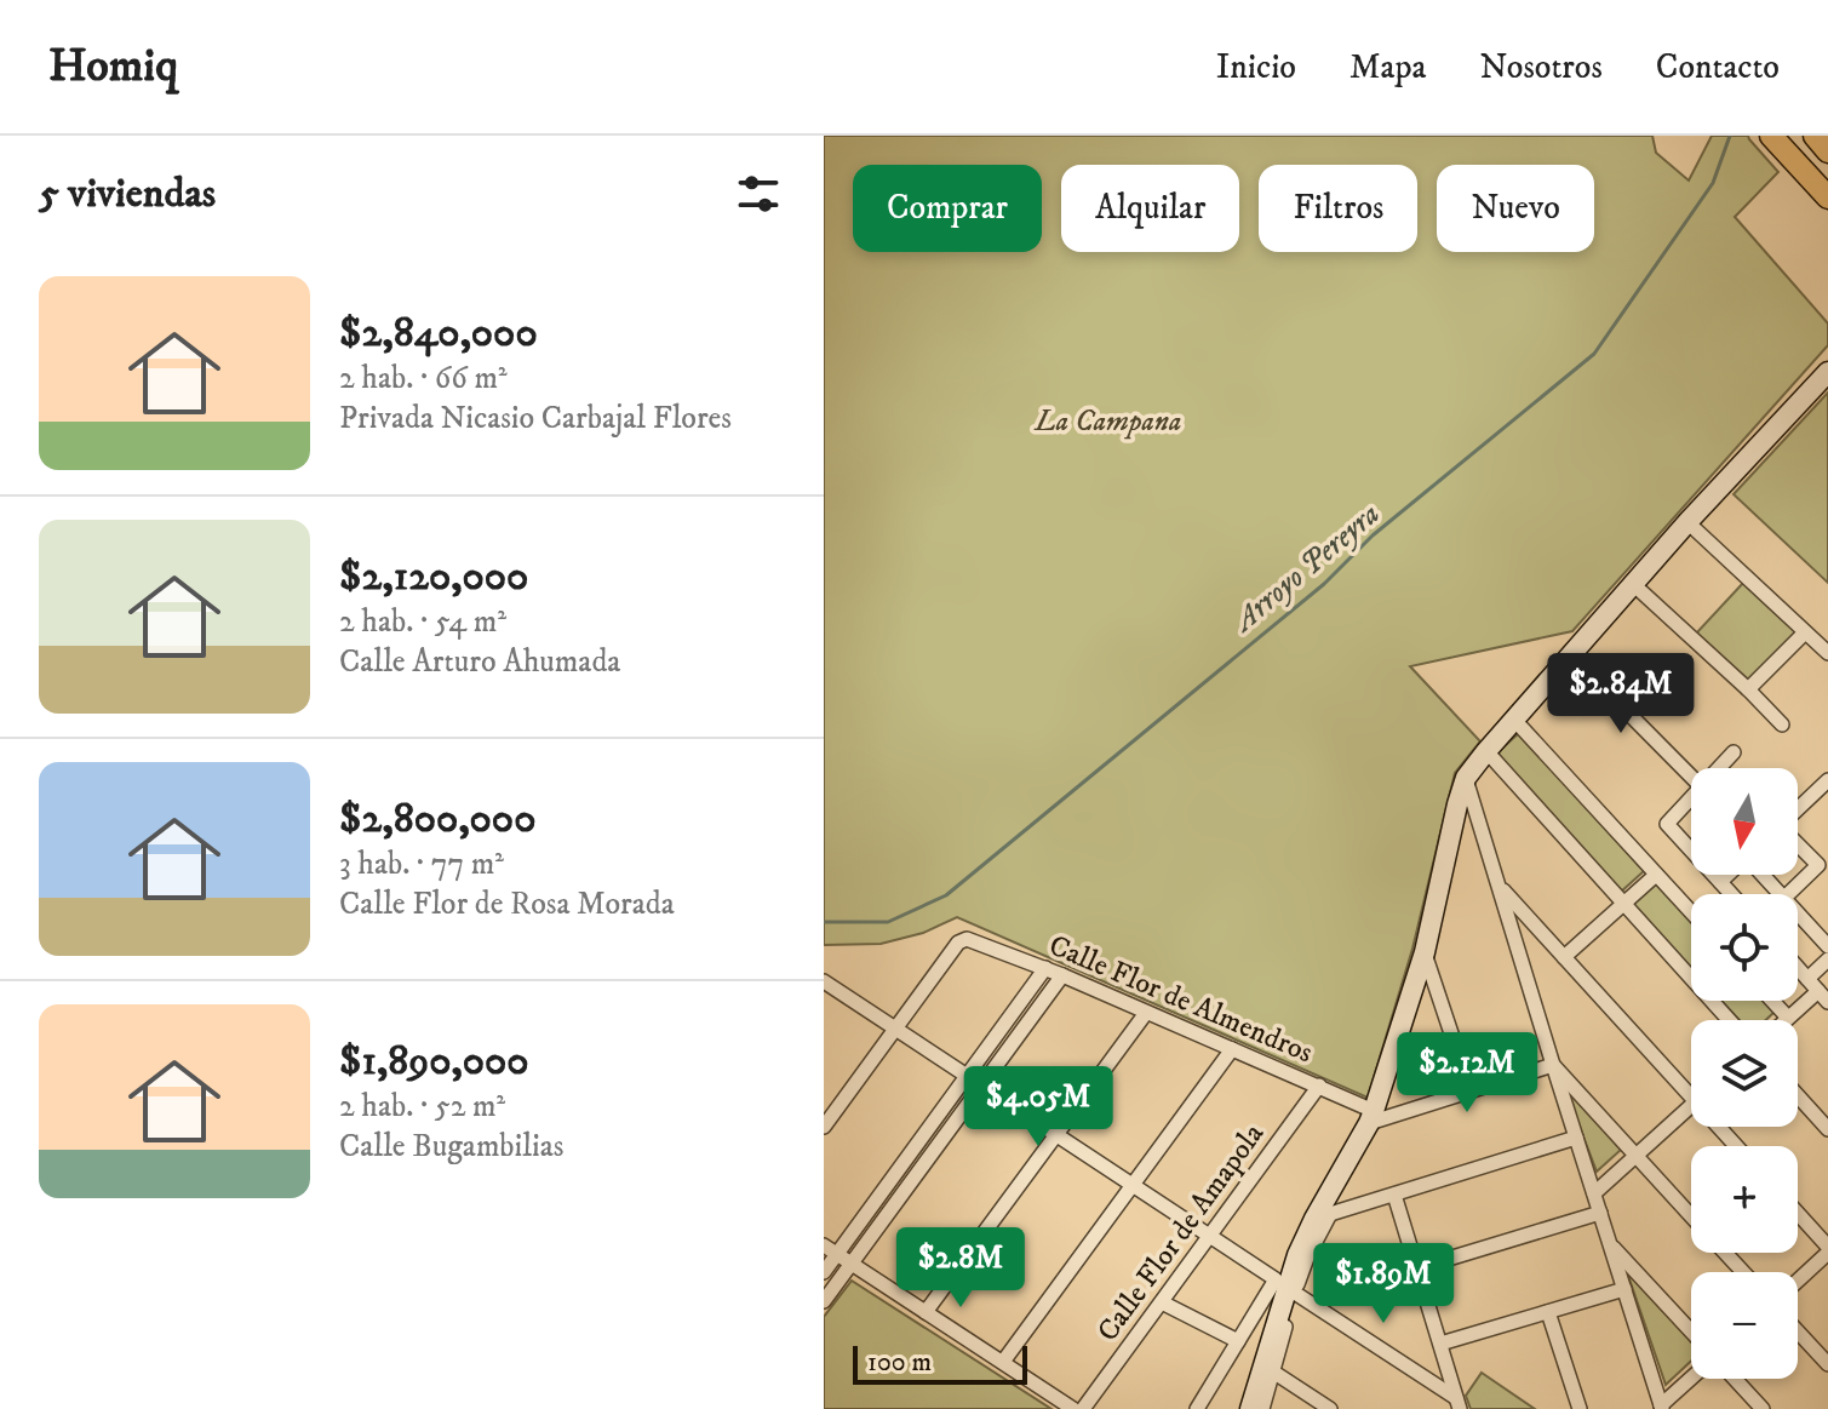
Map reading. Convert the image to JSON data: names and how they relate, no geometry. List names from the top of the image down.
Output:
{
  "streets": {
    "street": ["Calle Flor de Almendros", "Calle Flor de Amapola"]
  },
  "crossings": [
    ["Calle Flor de Almendros", "Calle Flor de Amapola"]
  ],
  "water": ["Arroyo Pereyra"],
  "parks": ["La Campana"],
  "scale_bar": "100 m",
  "north": "bottom",
  "page": {
    "header": "Homiq",
    "nav": [
      "Inicio",
      "Mapa",
      "Nosotros",
      "Contacto"
    ],
    "heading": "5 viviendas",
    "chip": [
      "Comprar",
      "Alquilar",
      "Filtros",
      "Nuevo"
    ],
    "list": [
      {
        "name": "$2,840,000",
        "note": "2 hab. · 66 m² · Privada Nicasio Carbajal Flores"
      },
      {
        "name": "$2,120,000",
        "note": "2 hab. · 54 m² · Calle Arturo Ahumada"
      },
      {
        "name": "$2,800,000",
        "note": "3 hab. · 77 m² · Calle Flor de Rosa Morada"
      },
      {
        "name": "$1,890,000",
        "note": "2 hab. · 52 m² · Calle Bugambilias"
      }
    ],
    "price": [
      "$2.84M",
      "$2.12M",
      "$4.05M",
      "$2.8M",
      "$1.89M"
    ],
    "map_buttons": ["+", "−"],
    "scale": "100 m"
  }
}
